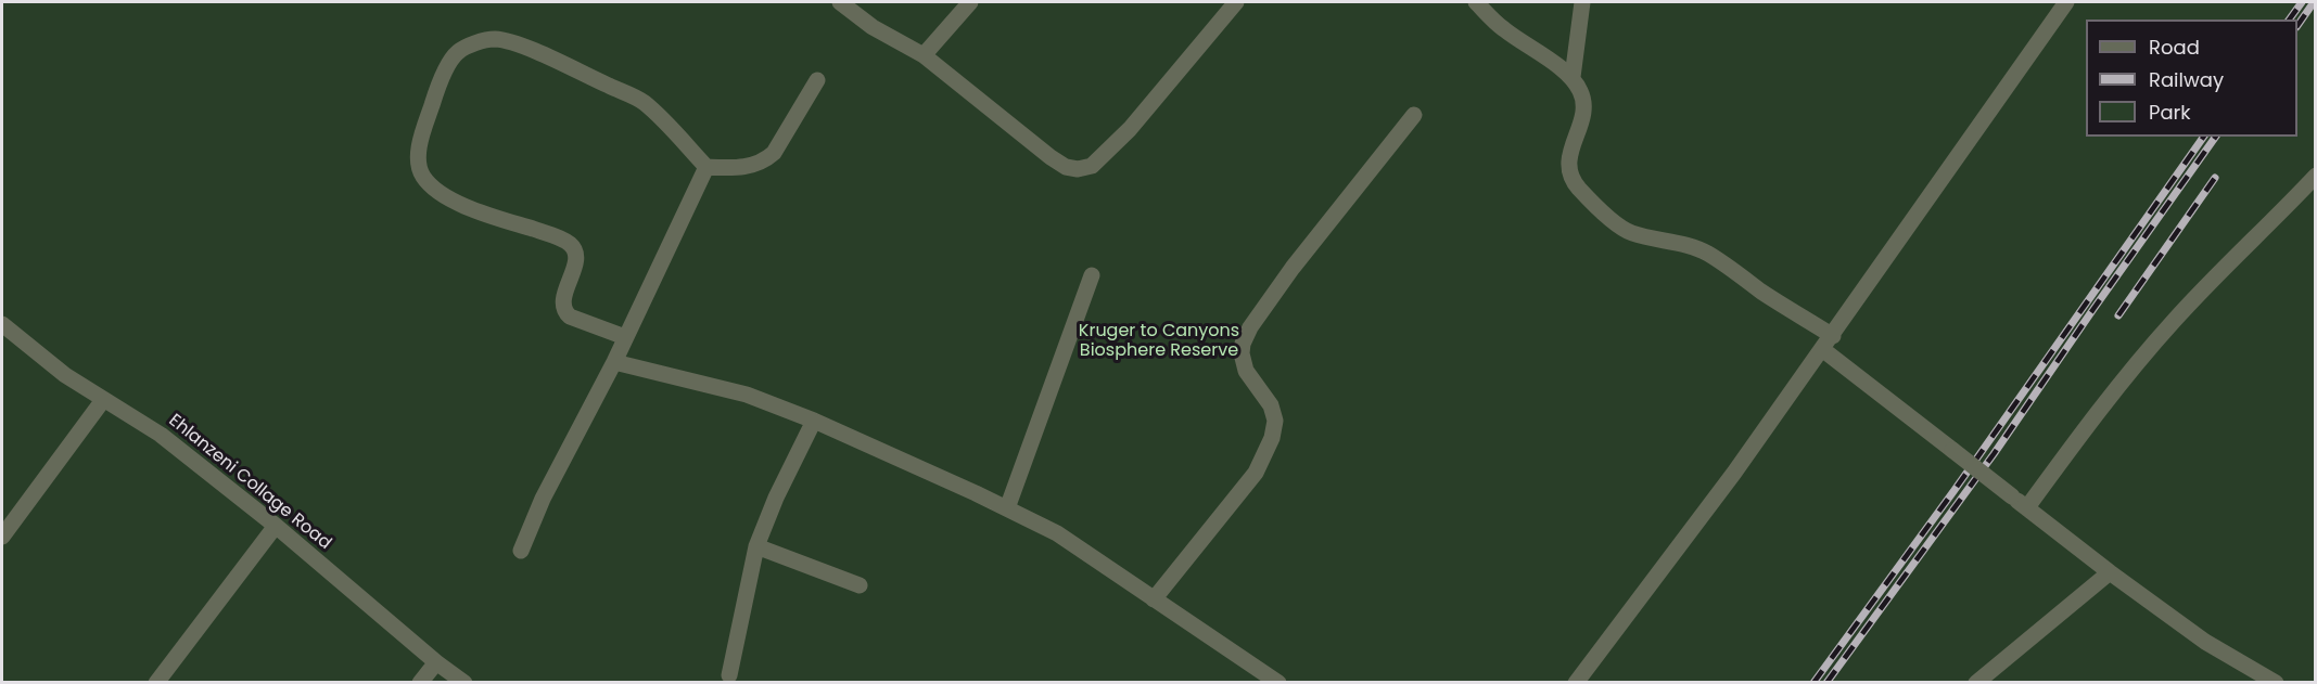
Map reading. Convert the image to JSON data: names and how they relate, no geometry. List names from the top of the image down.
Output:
{
  "streets": {
    "street": ["Ehlanzeni Collage Road"]
  },
  "parks": ["Kruger to Canyons Biosphere Reserve"],
  "legend": ["Road", "Railway", "Park"]
}
